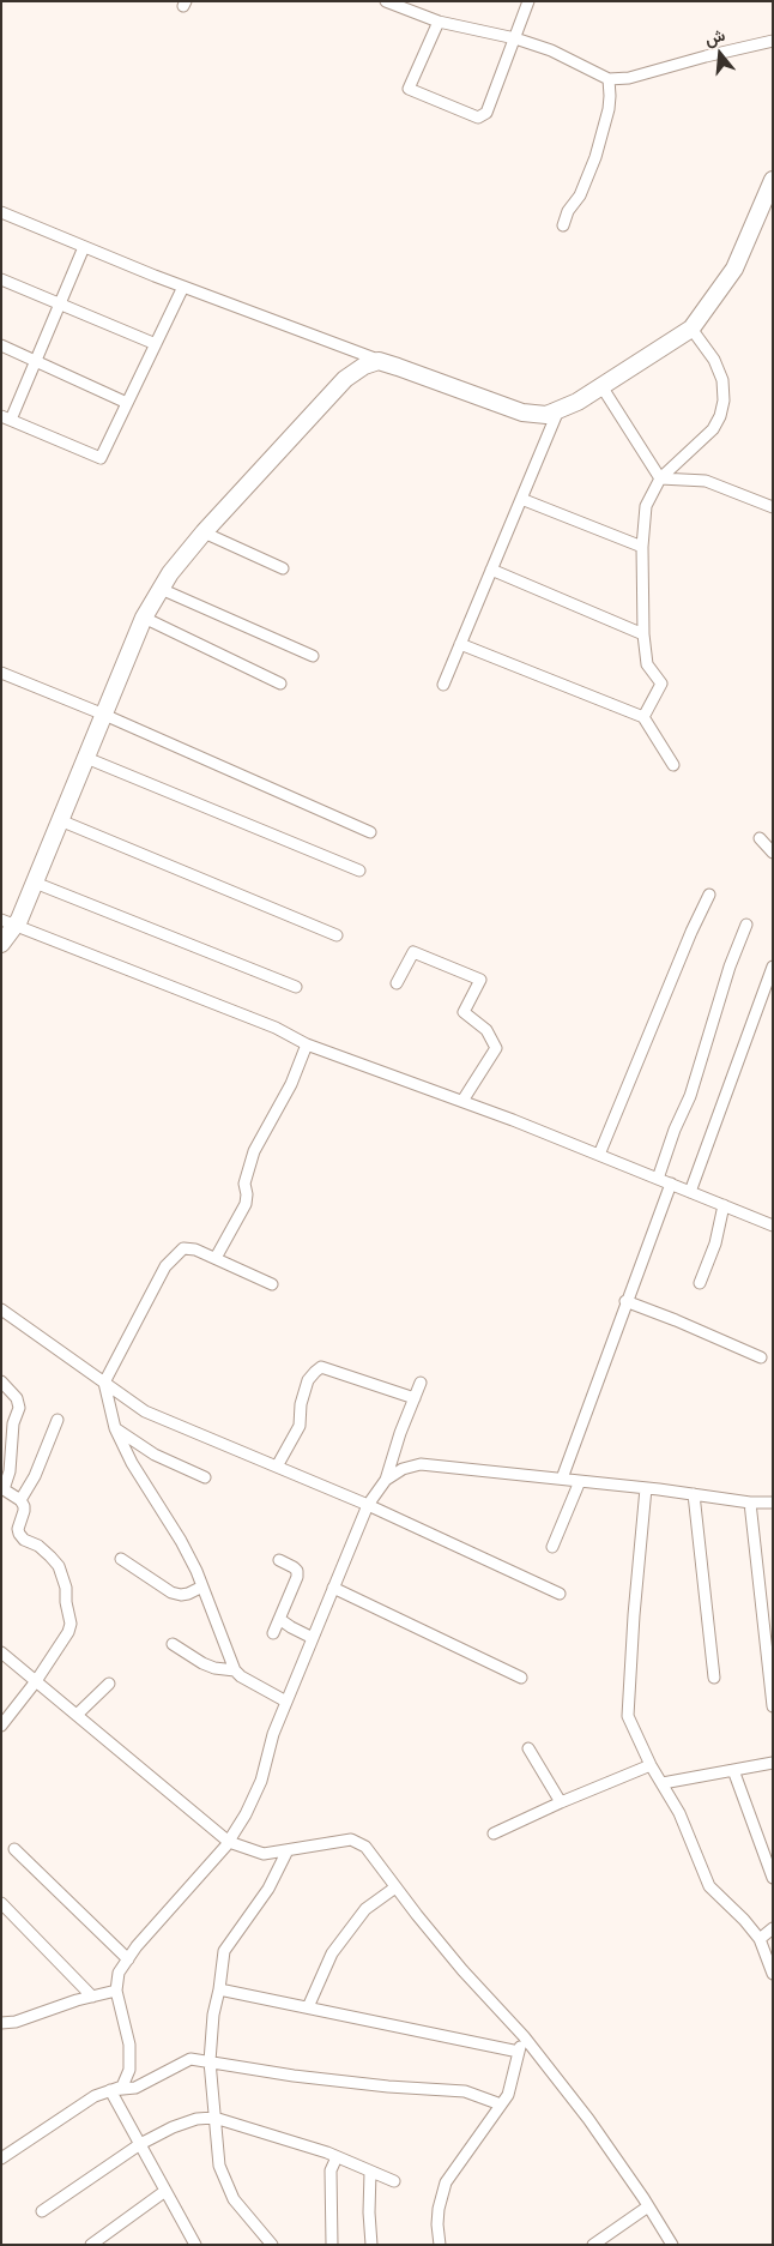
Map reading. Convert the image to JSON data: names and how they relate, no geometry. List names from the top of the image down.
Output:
{
  "north": "top"
}
